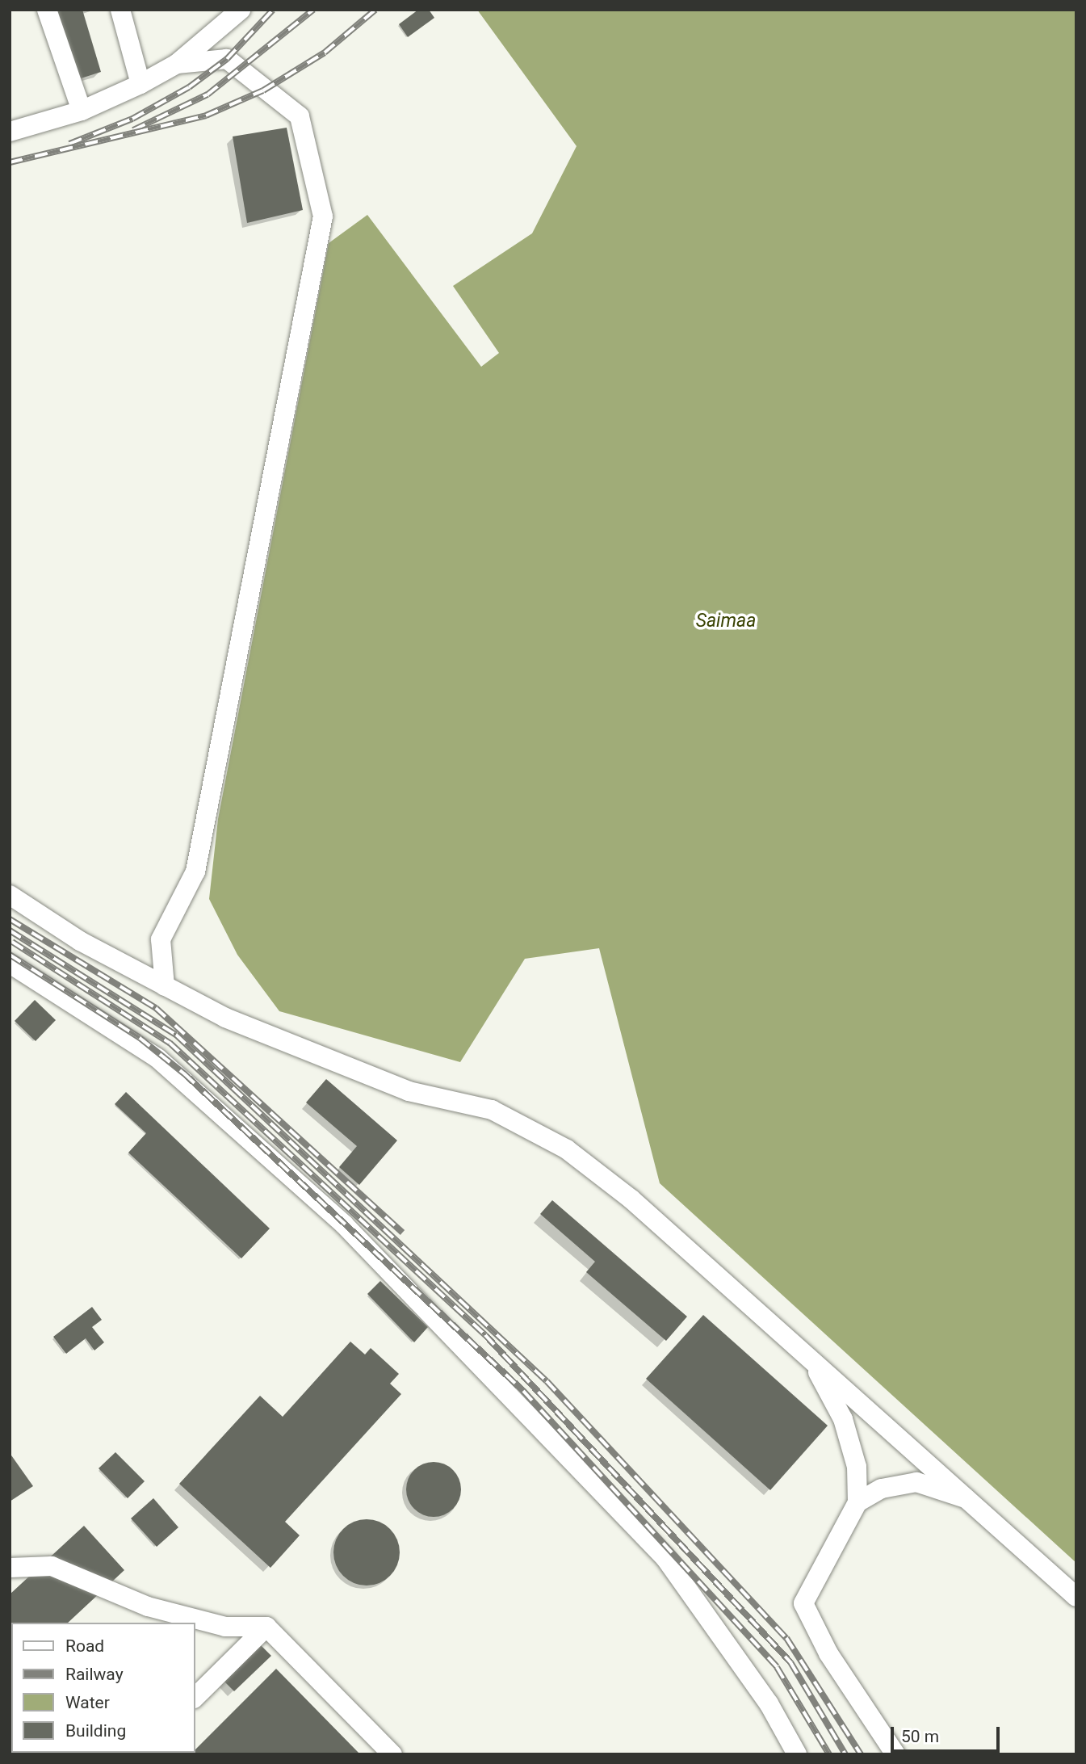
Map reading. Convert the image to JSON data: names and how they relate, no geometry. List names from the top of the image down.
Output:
{
  "water": ["Saimaa"],
  "legend": [
    "Road",
    "Railway",
    "Water",
    "Building"
  ],
  "scale_bar": "50 m"
}
